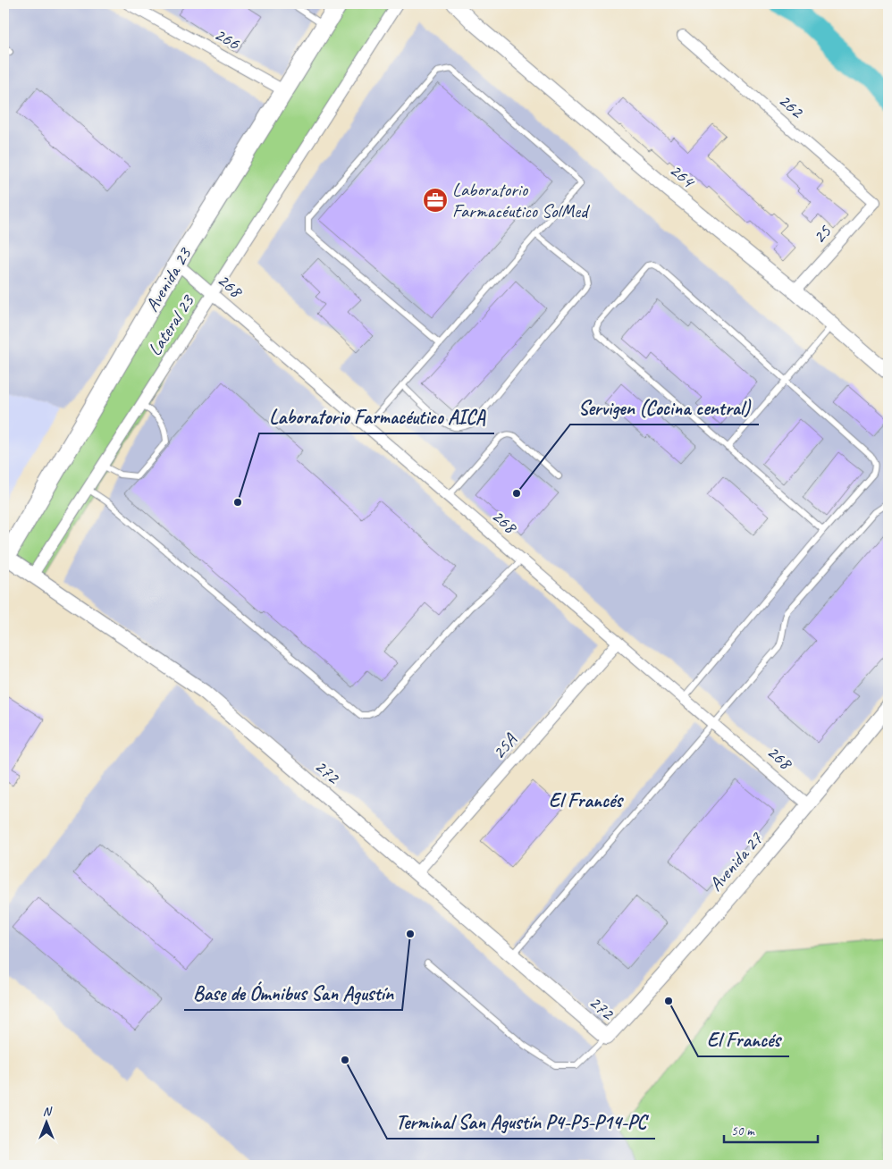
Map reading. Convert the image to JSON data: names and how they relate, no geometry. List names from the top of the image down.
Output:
{
  "streets": {
    "main road": ["Avenida 23"],
    "street": [
      "266",
      "262",
      "264",
      "25",
      "268",
      "Lateral 23",
      "25A",
      "272",
      "Avenida 27"
    ]
  },
  "crossings": [
    ["266", "Avenida 23"],
    ["262", "25"],
    ["264", "25"],
    ["Avenida 23", "268"],
    ["Avenida 23", "272"],
    ["268", "Lateral 23"],
    ["268", "25A"],
    ["268", "Avenida 27"],
    ["Lateral 23", "272"],
    ["25A", "272"],
    ["272", "Avenida 27"]
  ],
  "districts": ["El Francés"],
  "places": {
    "office": ["Laboratorio Farmacéutico SolMed"],
    "other": [
      "Servigen (Cocina central)",
      "Laboratorio Farmacéutico AICA",
      "Base de Ómnibus San Agustín",
      "El Francés",
      "Terminal San Agustín P4-P5-P14-PC"
    ]
  },
  "scale_bar": "50 m",
  "north": "top"
}
